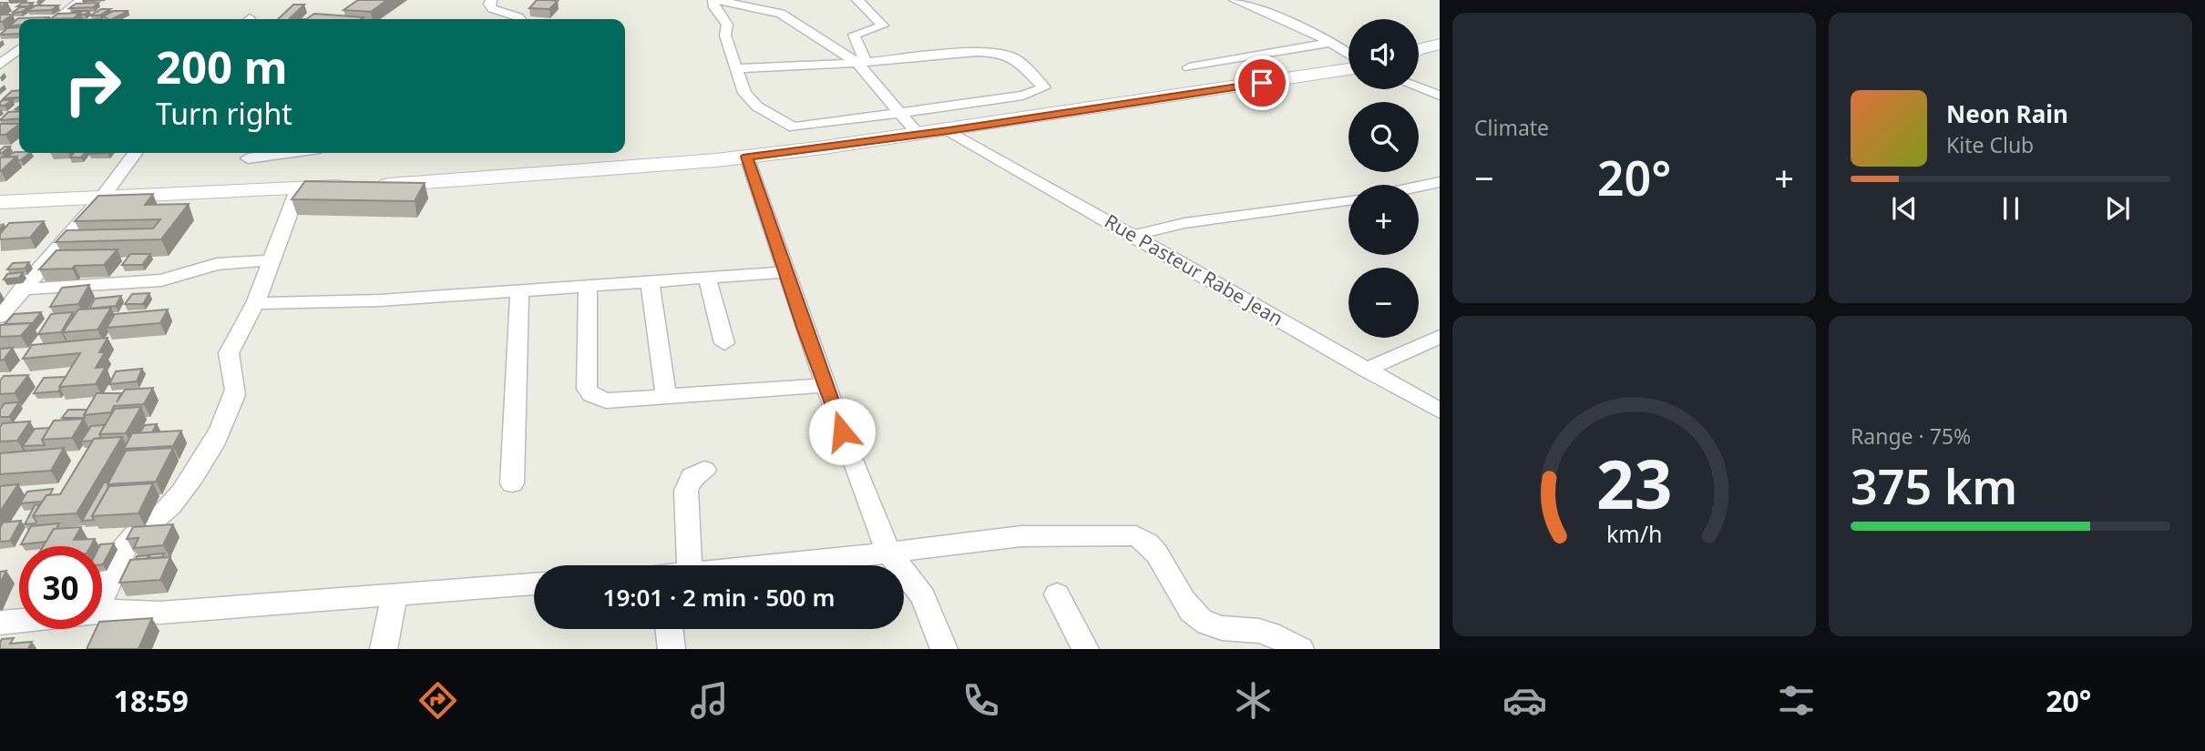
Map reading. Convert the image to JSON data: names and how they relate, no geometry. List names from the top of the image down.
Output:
{
  "streets": {
    "street": ["Rue Pasteur Rabe Jean"]
  },
  "page": {
    "tile": [
      "Climate",
      ["Range · 75%", "375 km"]
    ],
    "map_buttons": ["+", "−"],
    "turn": ["200 m", "Turn right"],
    "song": ["Neon Rain", "Kite Club"],
    "heat": ["−", "20°", "+"],
    "limit": "30",
    "trip": "19:01 · 2 min · 500 m",
    "tabs": ["18:59", "20°"],
    "gauge": ["23", "km/h"]
  }
}
